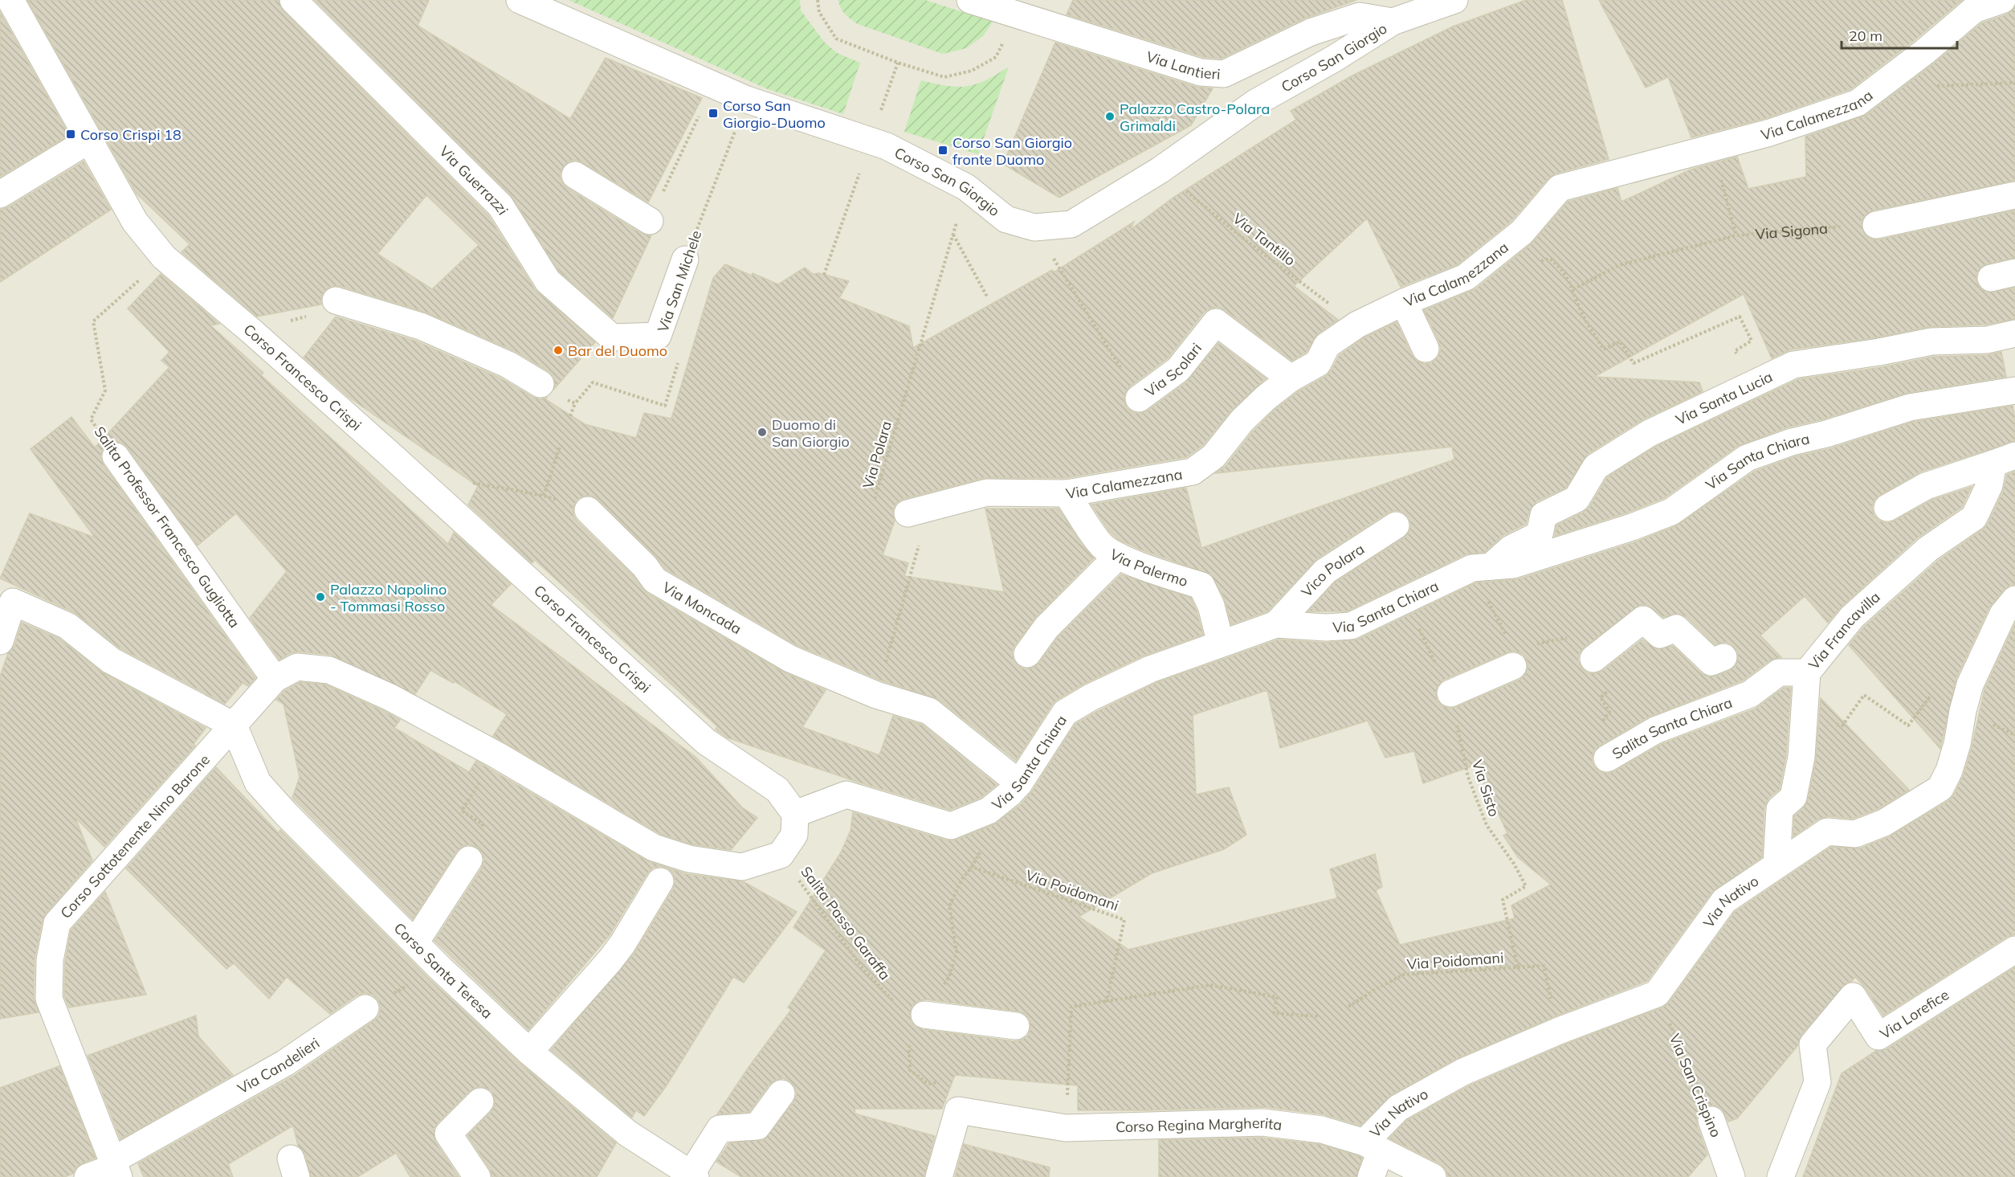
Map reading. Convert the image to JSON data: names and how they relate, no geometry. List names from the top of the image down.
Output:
{
  "streets": {
    "street": [
      "Corso San Giorgio",
      "Via Lantieri",
      "Via Calamezzana",
      "Via Guerrazzi",
      "Via San Michele",
      "Via Scolari",
      "Corso Francesco Crispi",
      "Via Santa Lucia",
      "Via Santa Chiara",
      "Salita Professor Francesco Gugliotta",
      "Via Palermo",
      "Vico Polara",
      "Via Moncada",
      "Via Francavilla",
      "Salita Santa Chiara",
      "Corso Sottotenente Nino Barone",
      "Via Nativo",
      "Corso Santa Teresa",
      "Via Lorefice",
      "Via Candelieri",
      "Via San Crispino",
      "Corso Regina Margherita"
    ],
    "path": [
      "Via Sigona",
      "Via Tantillo",
      "Via Polara",
      "Via Sisto",
      "Via Poidomani",
      "Salita Passo Garaffa"
    ]
  },
  "crossings": [
    ["Corso San Giorgio", "Via Lantieri"],
    ["Corso San Giorgio", "Via Tantillo"],
    ["Corso San Giorgio", "Via San Michele"],
    ["Corso San Giorgio", "Via Scolari"],
    ["Corso San Giorgio", "Via Polara"],
    ["Via Calamezzana", "Via Tantillo"],
    ["Via Calamezzana", "Via Scolari"],
    ["Via Calamezzana", "Via Polara"],
    ["Via Calamezzana", "Via Palermo"],
    ["Via Guerrazzi", "Via San Michele"],
    ["Corso Francesco Crispi", "Salita Professor Francesco Gugliotta"],
    ["Via Santa Lucia", "Via Santa Chiara"],
    ["Via Polara", "Via Moncada"],
    ["Via Santa Chiara", "Via Palermo"],
    ["Via Santa Chiara", "Vico Polara"],
    ["Via Santa Chiara", "Via Moncada"],
    ["Via Santa Chiara", "Via Sisto"],
    ["Salita Professor Francesco Gugliotta", "Corso Sottotenente Nino Barone"],
    ["Via Francavilla", "Salita Santa Chiara"],
    ["Via Francavilla", "Via Nativo"],
    ["Via Sisto", "Via Poidomani"],
    ["Corso Sottotenente Nino Barone", "Corso Santa Teresa"],
    ["Corso Sottotenente Nino Barone", "Via Candelieri"],
    ["Via Nativo", "Via San Crispino"],
    ["Via Nativo", "Corso Regina Margherita"]
  ],
  "places": {
    "transit": ["Corso San Giorgio-Duomo", "Corso Crispi 18", "Corso San Giorgio fronte Duomo"],
    "other": [
      "Palazzo Castro-Polara Grimaldi",
      "Bar del Duomo",
      "Duomo di San Giorgio",
      "Palazzo Napolino - Tommasi Rosso"
    ]
  },
  "scale_bar": "20 m"
}
